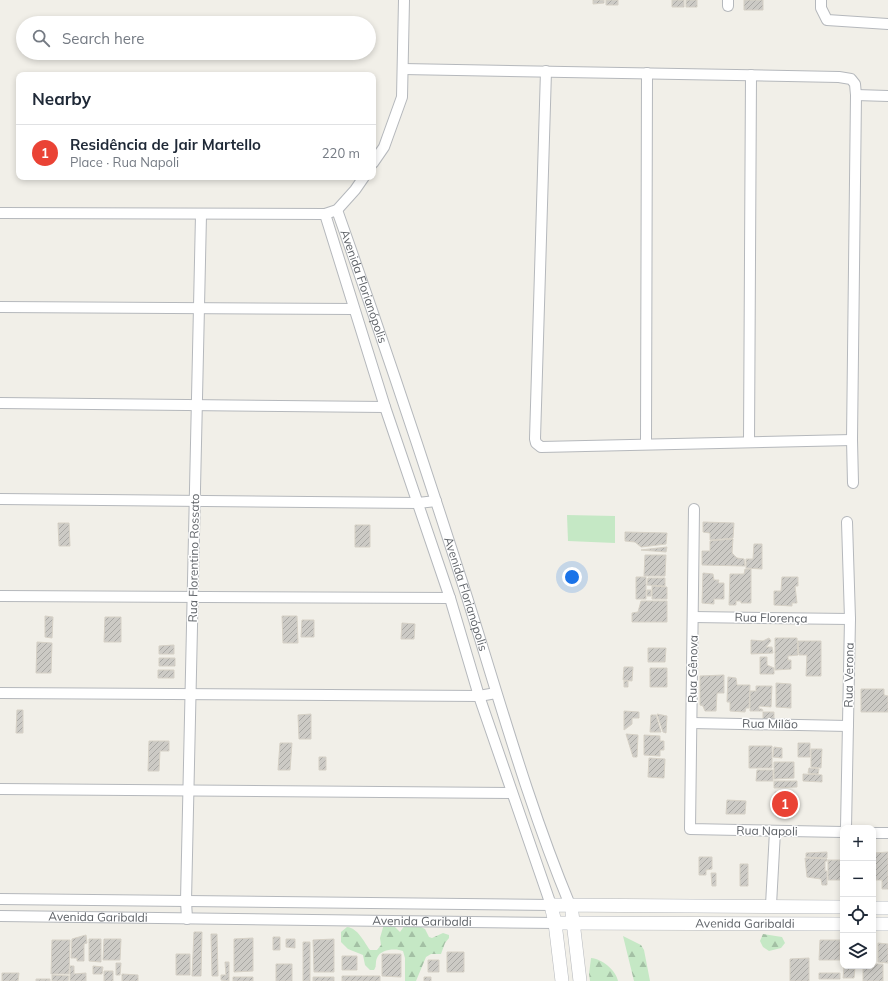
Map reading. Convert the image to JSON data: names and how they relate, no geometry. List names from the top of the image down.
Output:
{
  "streets": {
    "street": [
      "Avenida Florianópolis",
      "Rua Florentino Rossato",
      "Rua Florença",
      "Rua Gênova",
      "Rua Verona",
      "Rua Milão",
      "Rua Napoli",
      "Avenida Garibaldi"
    ]
  },
  "crossings": [
    ["Avenida Florianópolis", "Avenida Garibaldi"],
    ["Rua Florentino Rossato", "Avenida Garibaldi"],
    ["Rua Florença", "Rua Gênova"],
    ["Rua Florença", "Rua Verona"],
    ["Rua Gênova", "Rua Milão"],
    ["Rua Gênova", "Rua Napoli"],
    ["Rua Verona", "Rua Milão"]
  ],
  "page": {
    "search": "Search here",
    "heading": "Nearby",
    "list": [
      {
        "mark": "1",
        "name": "Residência de Jair Martello",
        "note": "Place · Rua Napoli",
        "value": "220 m"
      }
    ],
    "pins": "1",
    "map_buttons": ["+", "−"]
  }
}
